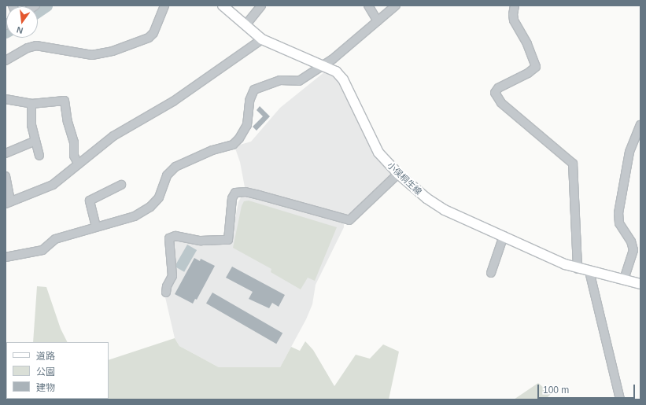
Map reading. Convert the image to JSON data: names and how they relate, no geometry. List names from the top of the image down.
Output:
{
  "streets": {
    "main road": ["小俣桐生線"]
  },
  "legend": ["道路", "公園", "建物"],
  "scale_bar": "100 m",
  "north": "bottom"
}
